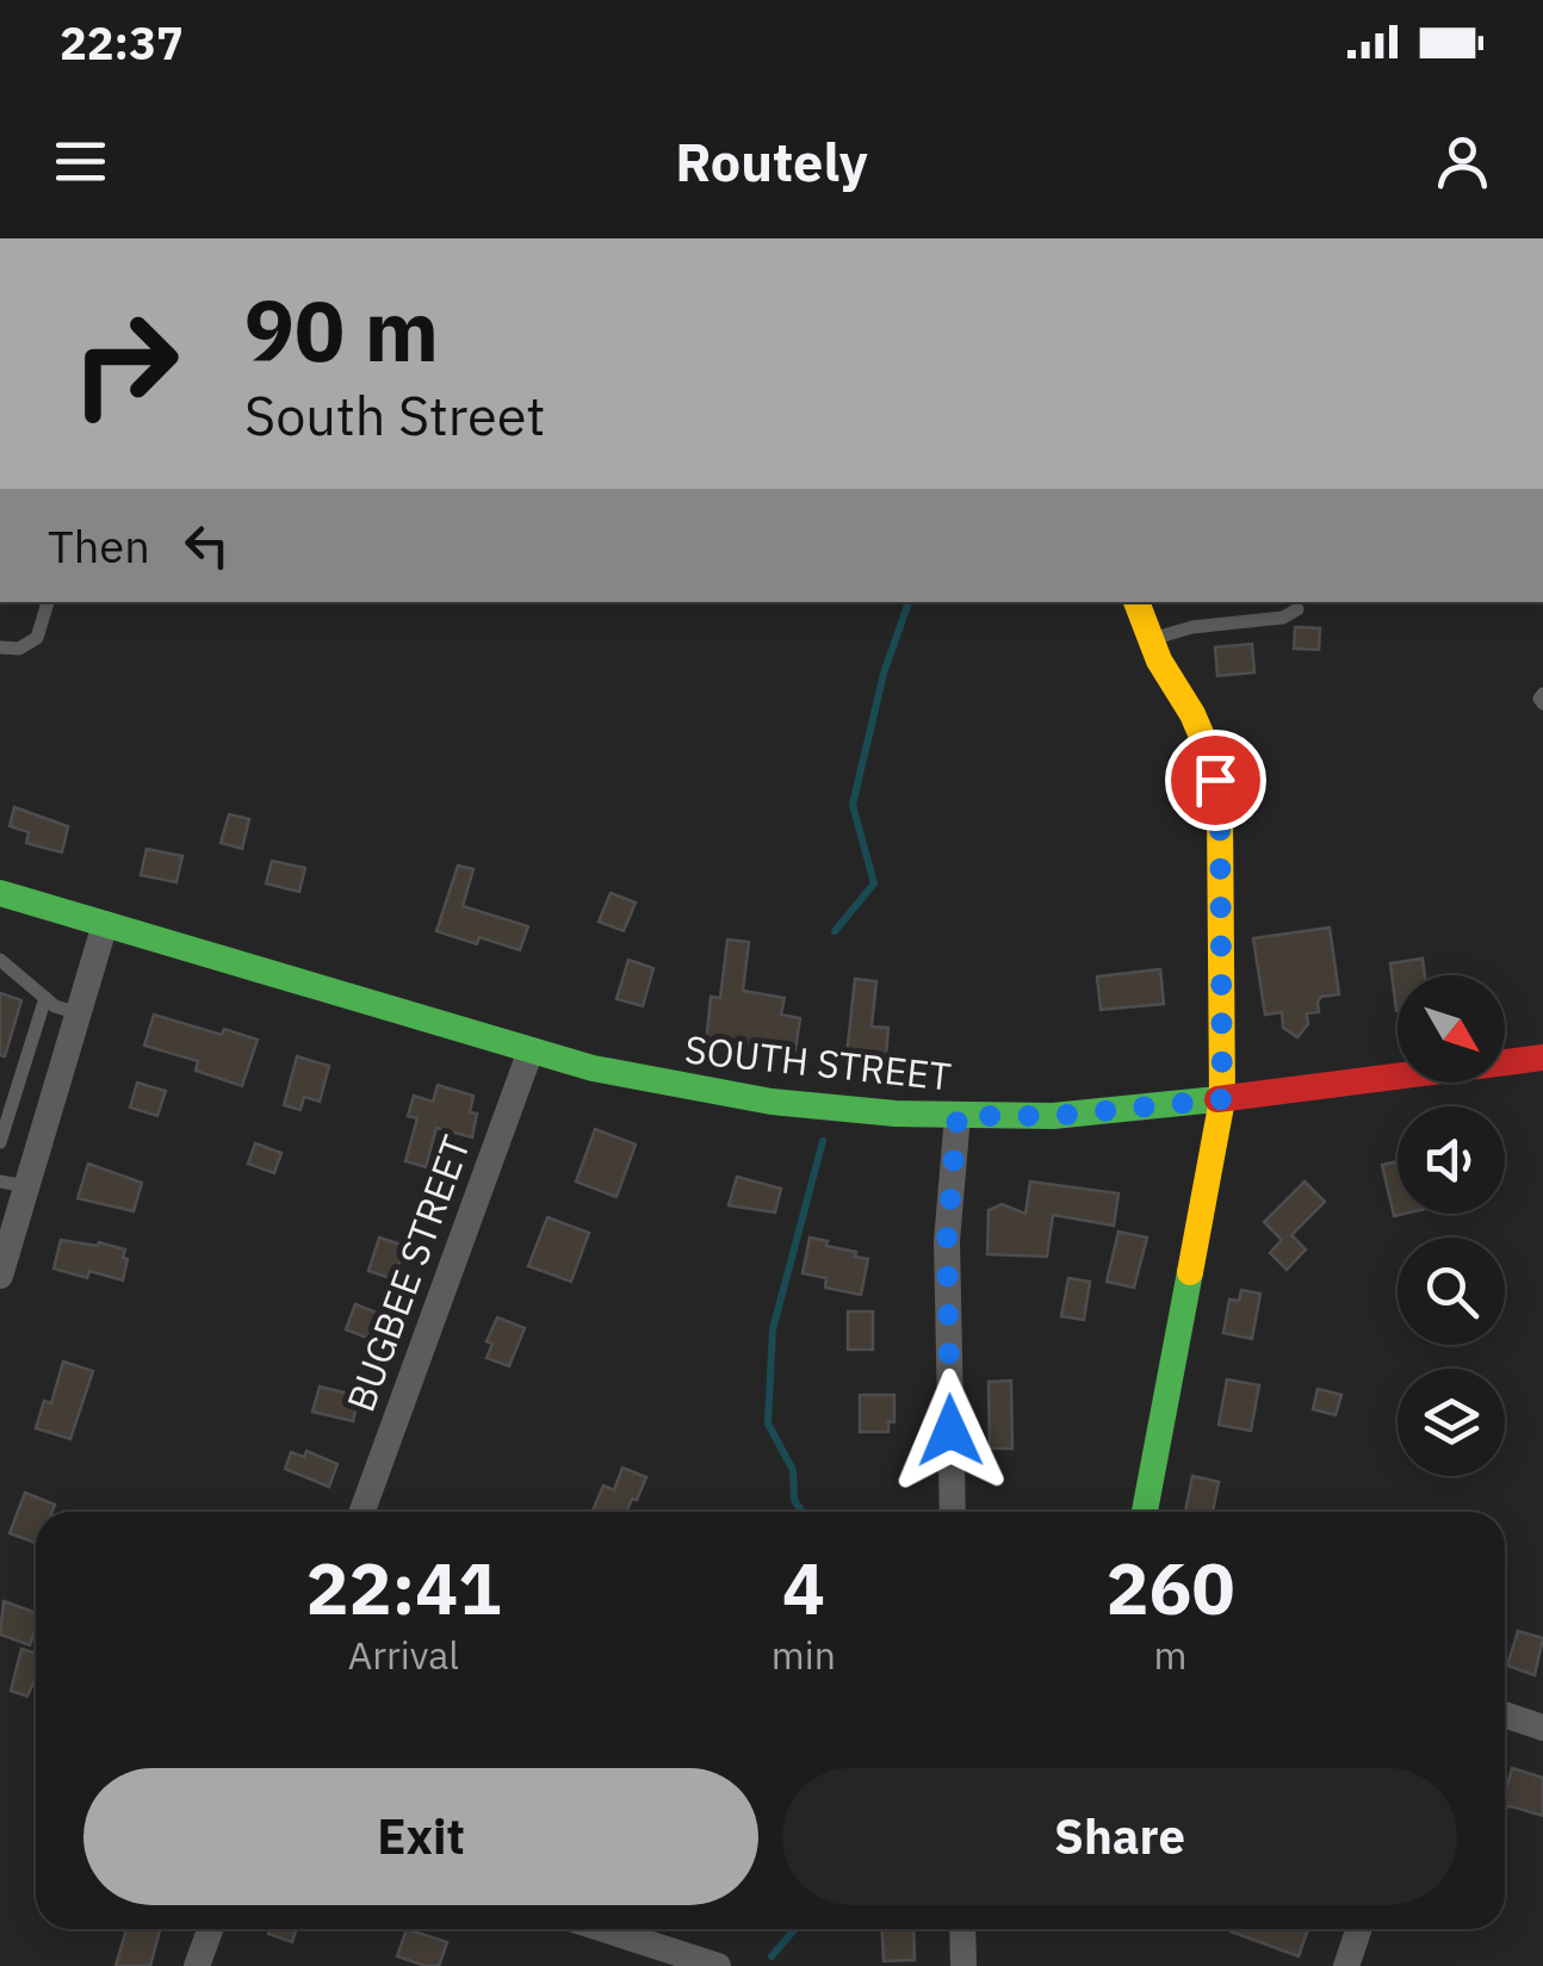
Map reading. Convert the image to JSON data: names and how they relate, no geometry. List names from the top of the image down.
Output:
{
  "streets": {
    "main road": ["SOUTH STREET"],
    "street": ["BUGBEE STREET"]
  },
  "crossings": [
    ["SOUTH STREET", "BUGBEE STREET"]
  ],
  "north": "bottom right",
  "page": {
    "status": "22:37",
    "header": "Routely",
    "turn": ["90 m", "South Street"],
    "then": "Then",
    "eta": [
      "22:41",
      "Arrival",
      "4",
      "min",
      "260",
      "m"
    ],
    "buttons": ["Exit", "Share"]
  }
}
